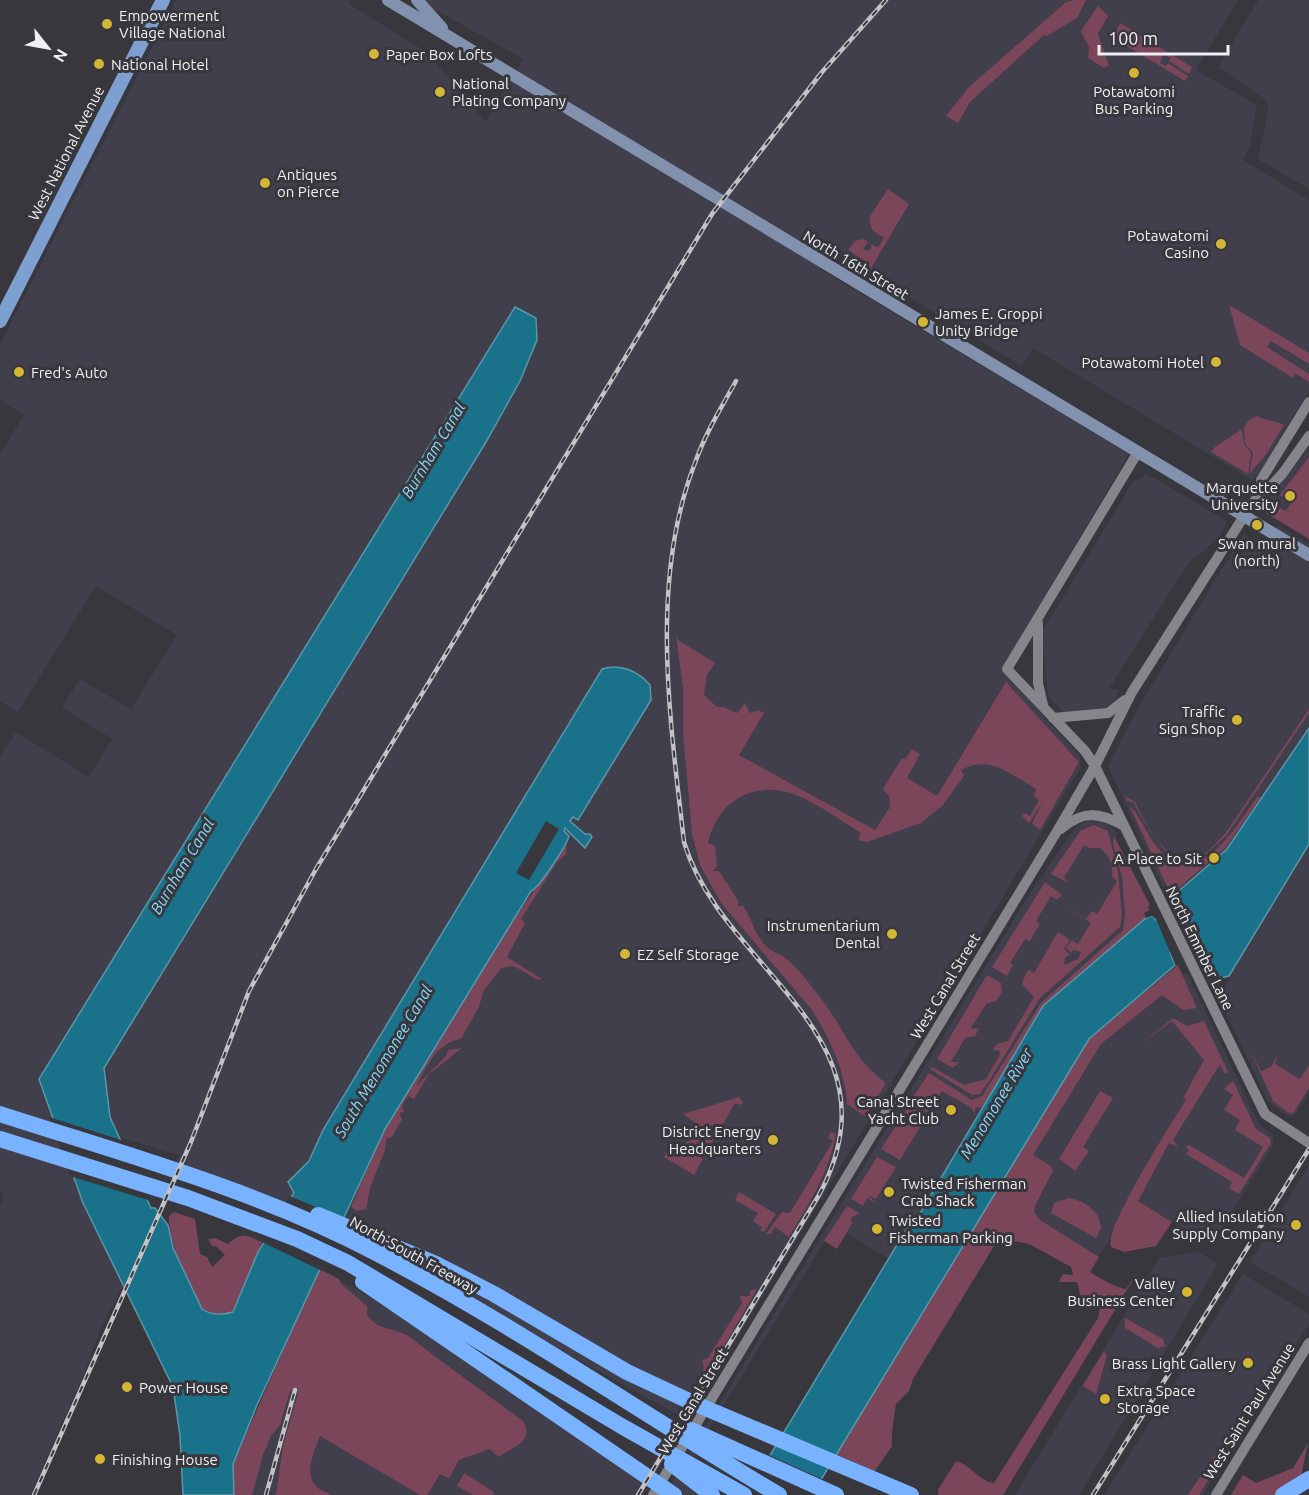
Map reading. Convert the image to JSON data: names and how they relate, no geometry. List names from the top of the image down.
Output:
{
  "streets": {
    "highway": ["North-South Freeway"],
    "main road": ["West National Avenue", "North 16th Street"],
    "street": ["North Emmber Lane", "West Canal Street", "West Saint Paul Avenue"]
  },
  "crossings": [
    ["North Emmber Lane", "West Canal Street"]
  ],
  "water": ["Burnham Canal", "South Menomonee Canal", "Menomonee River"],
  "places": [
    "Empowerment Village National",
    "Paper Box Lofts",
    "National Hotel",
    "Potawatomi Bus Parking",
    "National Plating Company",
    "Antiques on Pierce",
    "Potawatomi Casino",
    "James E. Groppi Unity Bridge",
    "Potawatomi Hotel",
    "Fred's Auto",
    "Marquette University",
    "Swan mural (north)",
    "Traffic Sign Shop",
    "A Place to Sit",
    "Instrumentarium Dental",
    "EZ Self Storage",
    "Canal Street Yacht Club",
    "District Energy Headquarters",
    "Twisted Fisherman Crab Shack",
    "Allied Insulation Supply Company",
    "Twisted Fisherman Parking",
    "Valley Business Center",
    "Brass Light Gallery",
    "Power House",
    "Extra Space Storage",
    "Finishing House"
  ],
  "scale_bar": "100 m",
  "north": "bottom right"
}
